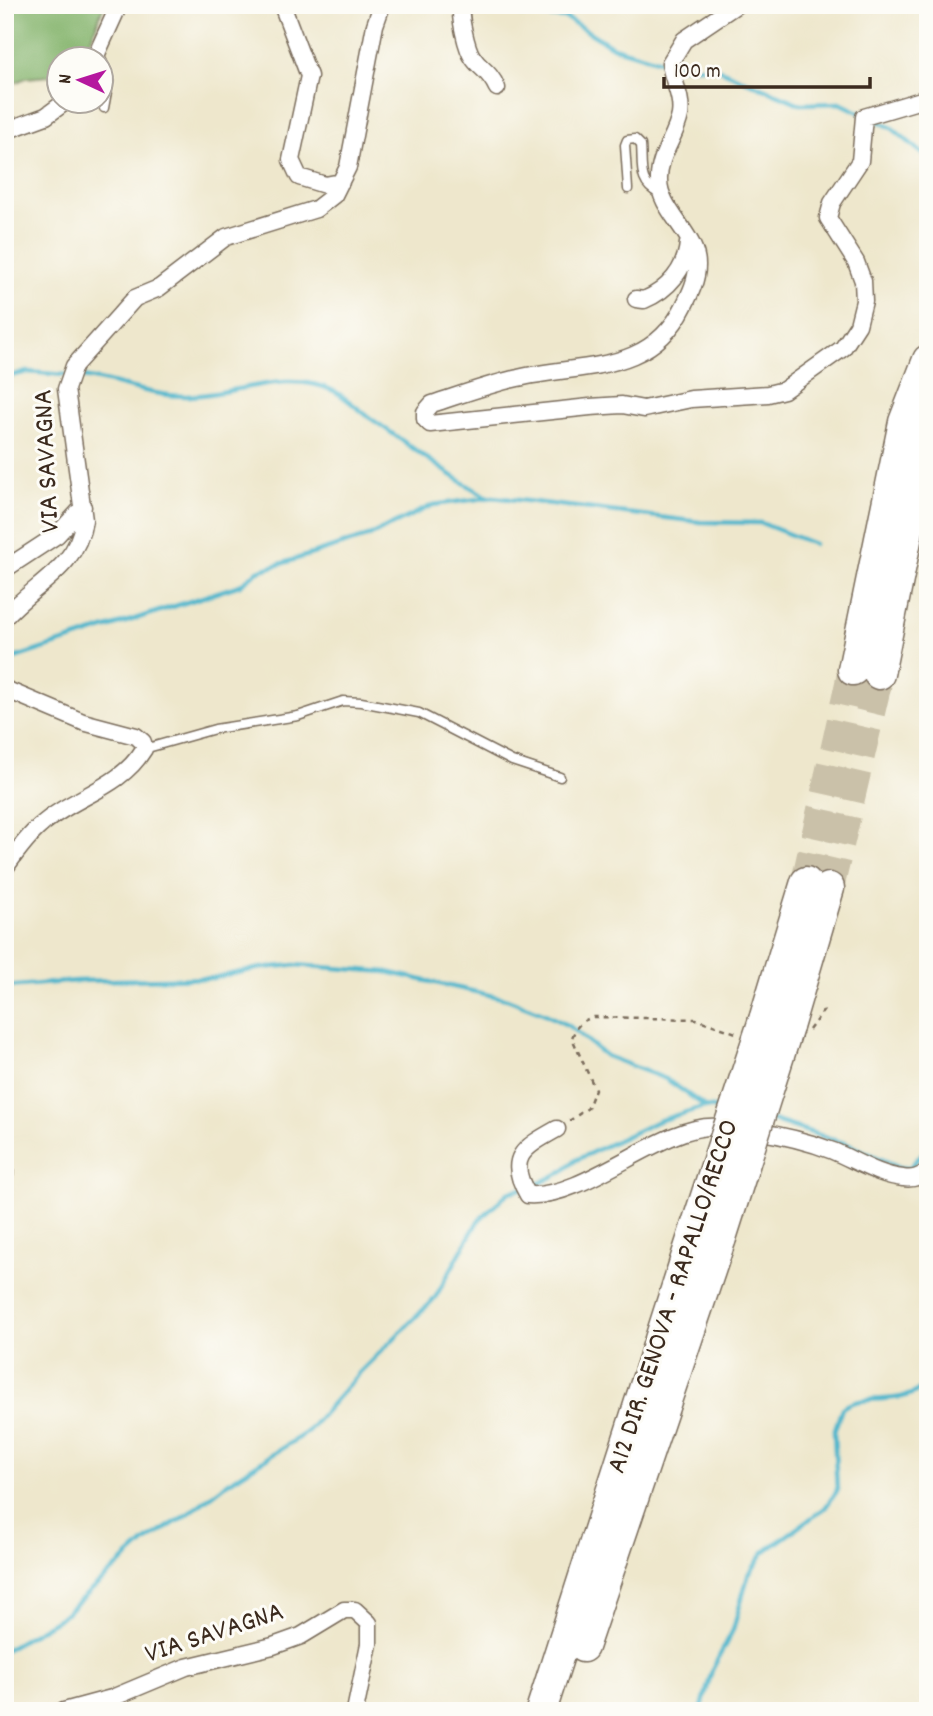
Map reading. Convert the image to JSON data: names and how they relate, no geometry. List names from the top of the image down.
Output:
{
  "streets": {
    "highway": ["A12 DIR. GENOVA - RAPALLO/RECCO"],
    "street": ["VIA SAVAGNA"]
  },
  "scale_bar": "100 m",
  "north": "left"
}
